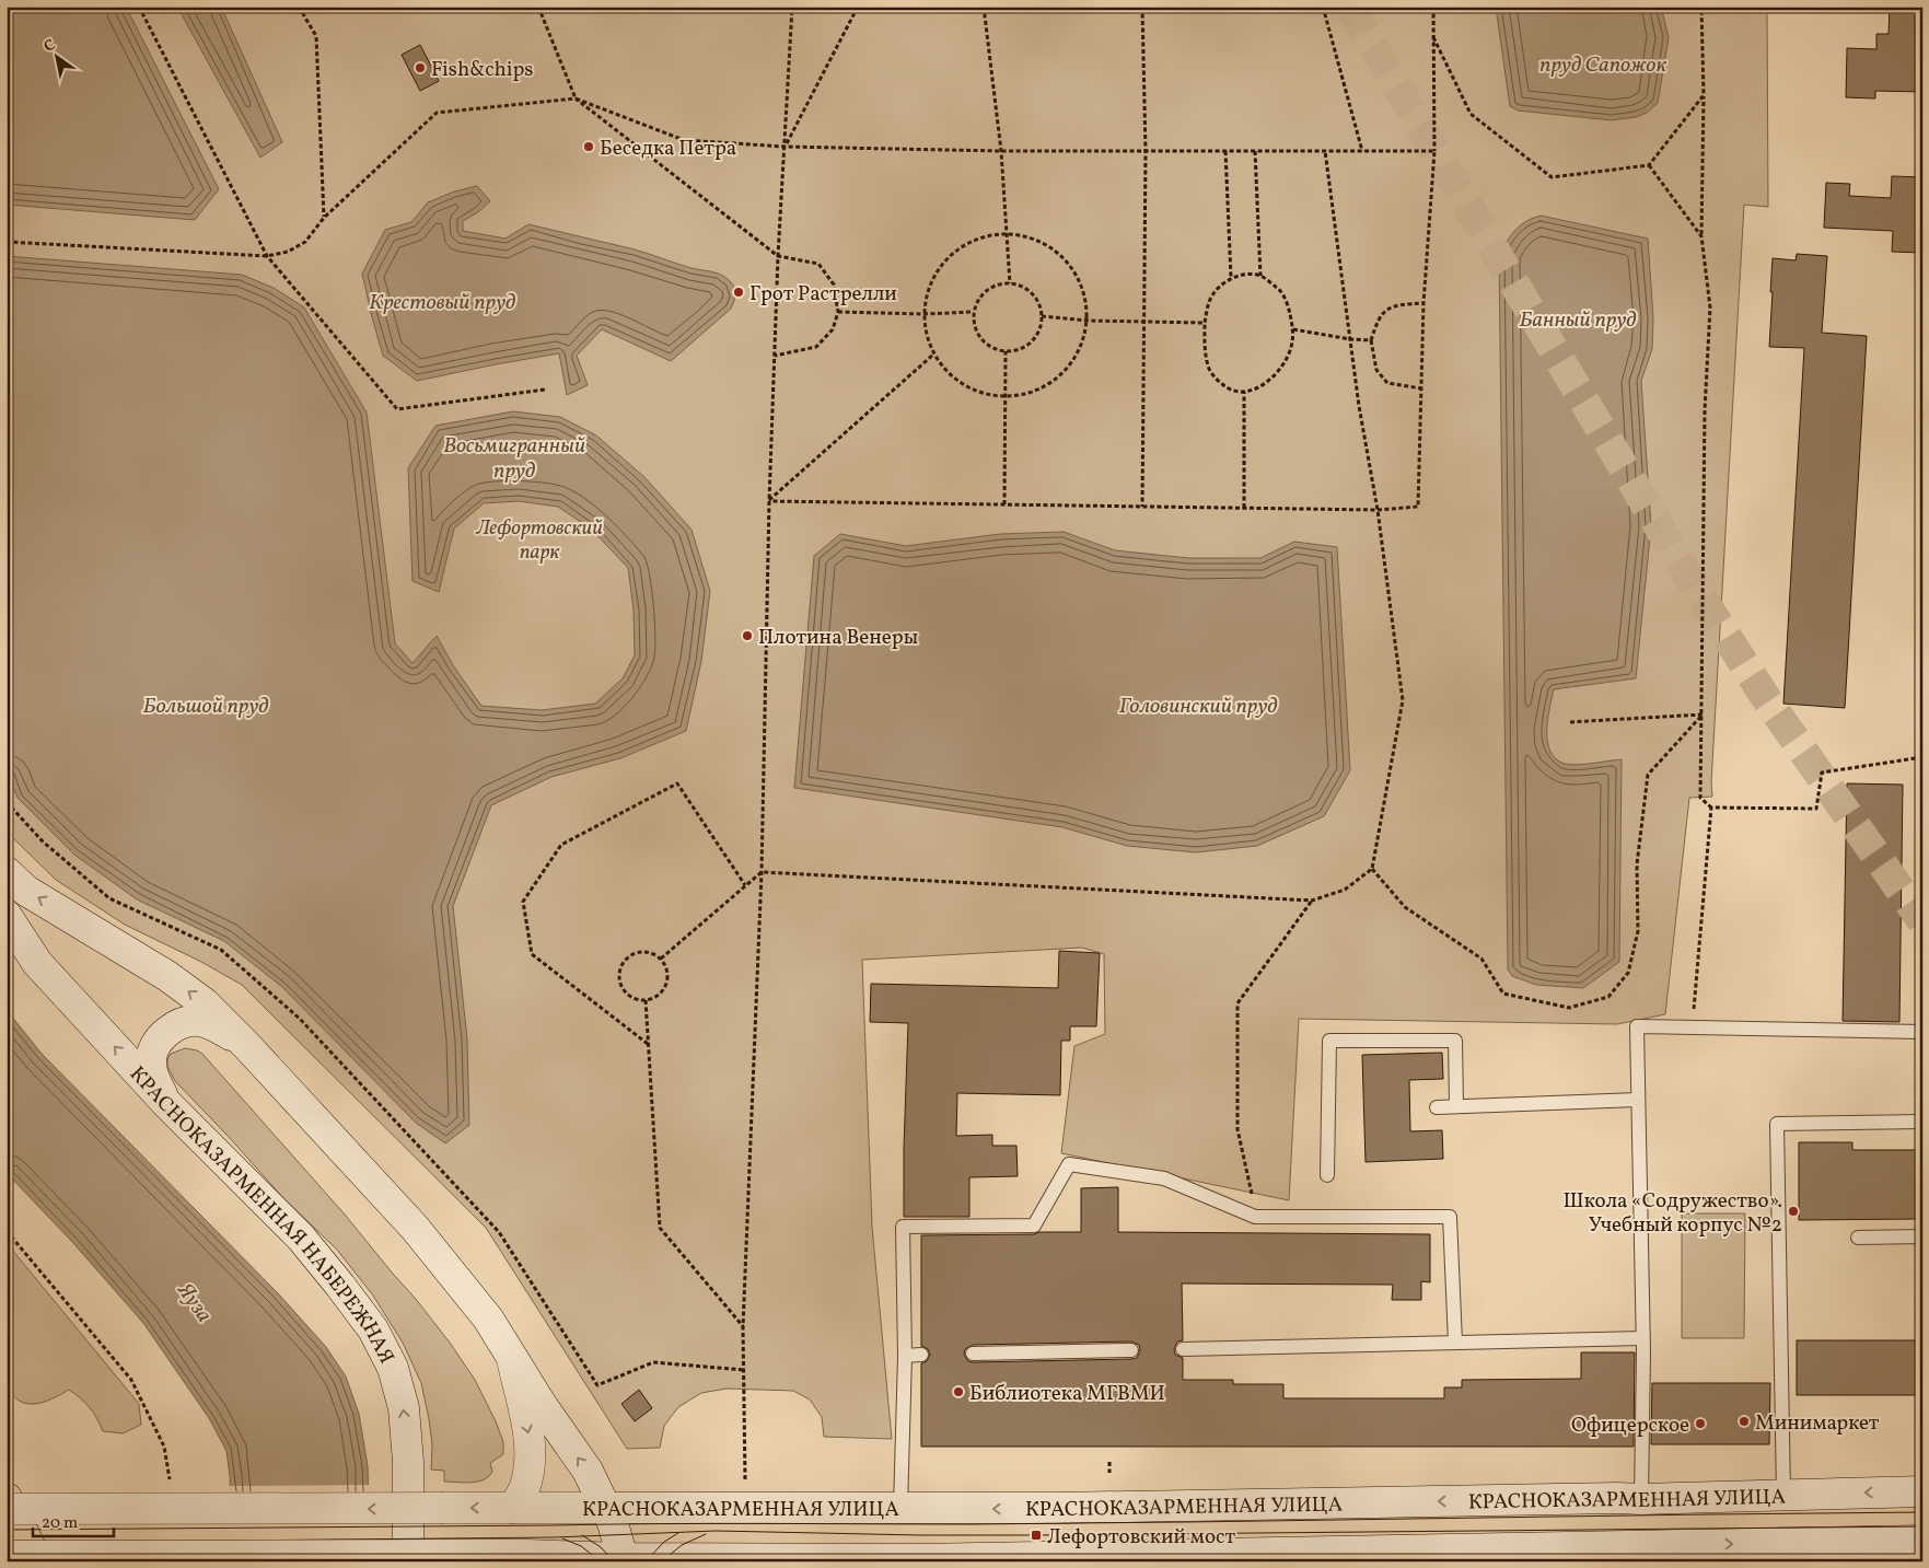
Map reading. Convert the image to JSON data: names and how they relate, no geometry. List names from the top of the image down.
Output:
{
  "streets": {
    "main road": ["КРАСНОКАЗАРМЕННАЯ НАБЕРЕЖНАЯ", "КРАСНОКАЗАРМЕННАЯ УЛИЦА"]
  },
  "water": [
    "пруд Сапожок",
    "Крестовый пруд",
    "Банный пруд",
    "Восьмигранный пруд",
    "Большой пруд",
    "Головинский пруд",
    "Яуза"
  ],
  "parks": ["Лефортовский парк"],
  "places": {
    "other": [
      "Fish&chips",
      "Беседка Петра",
      "Грот Растрелли",
      "Плотина Венеры",
      "Школа «Содружество». Учебный корпус №2",
      "Библиотека МГВМИ",
      "Минимаркет",
      "Офицерское"
    ],
    "transit": ["Лефортовский мост"]
  },
  "scale_bar": "20 m",
  "north": "top left"
}
